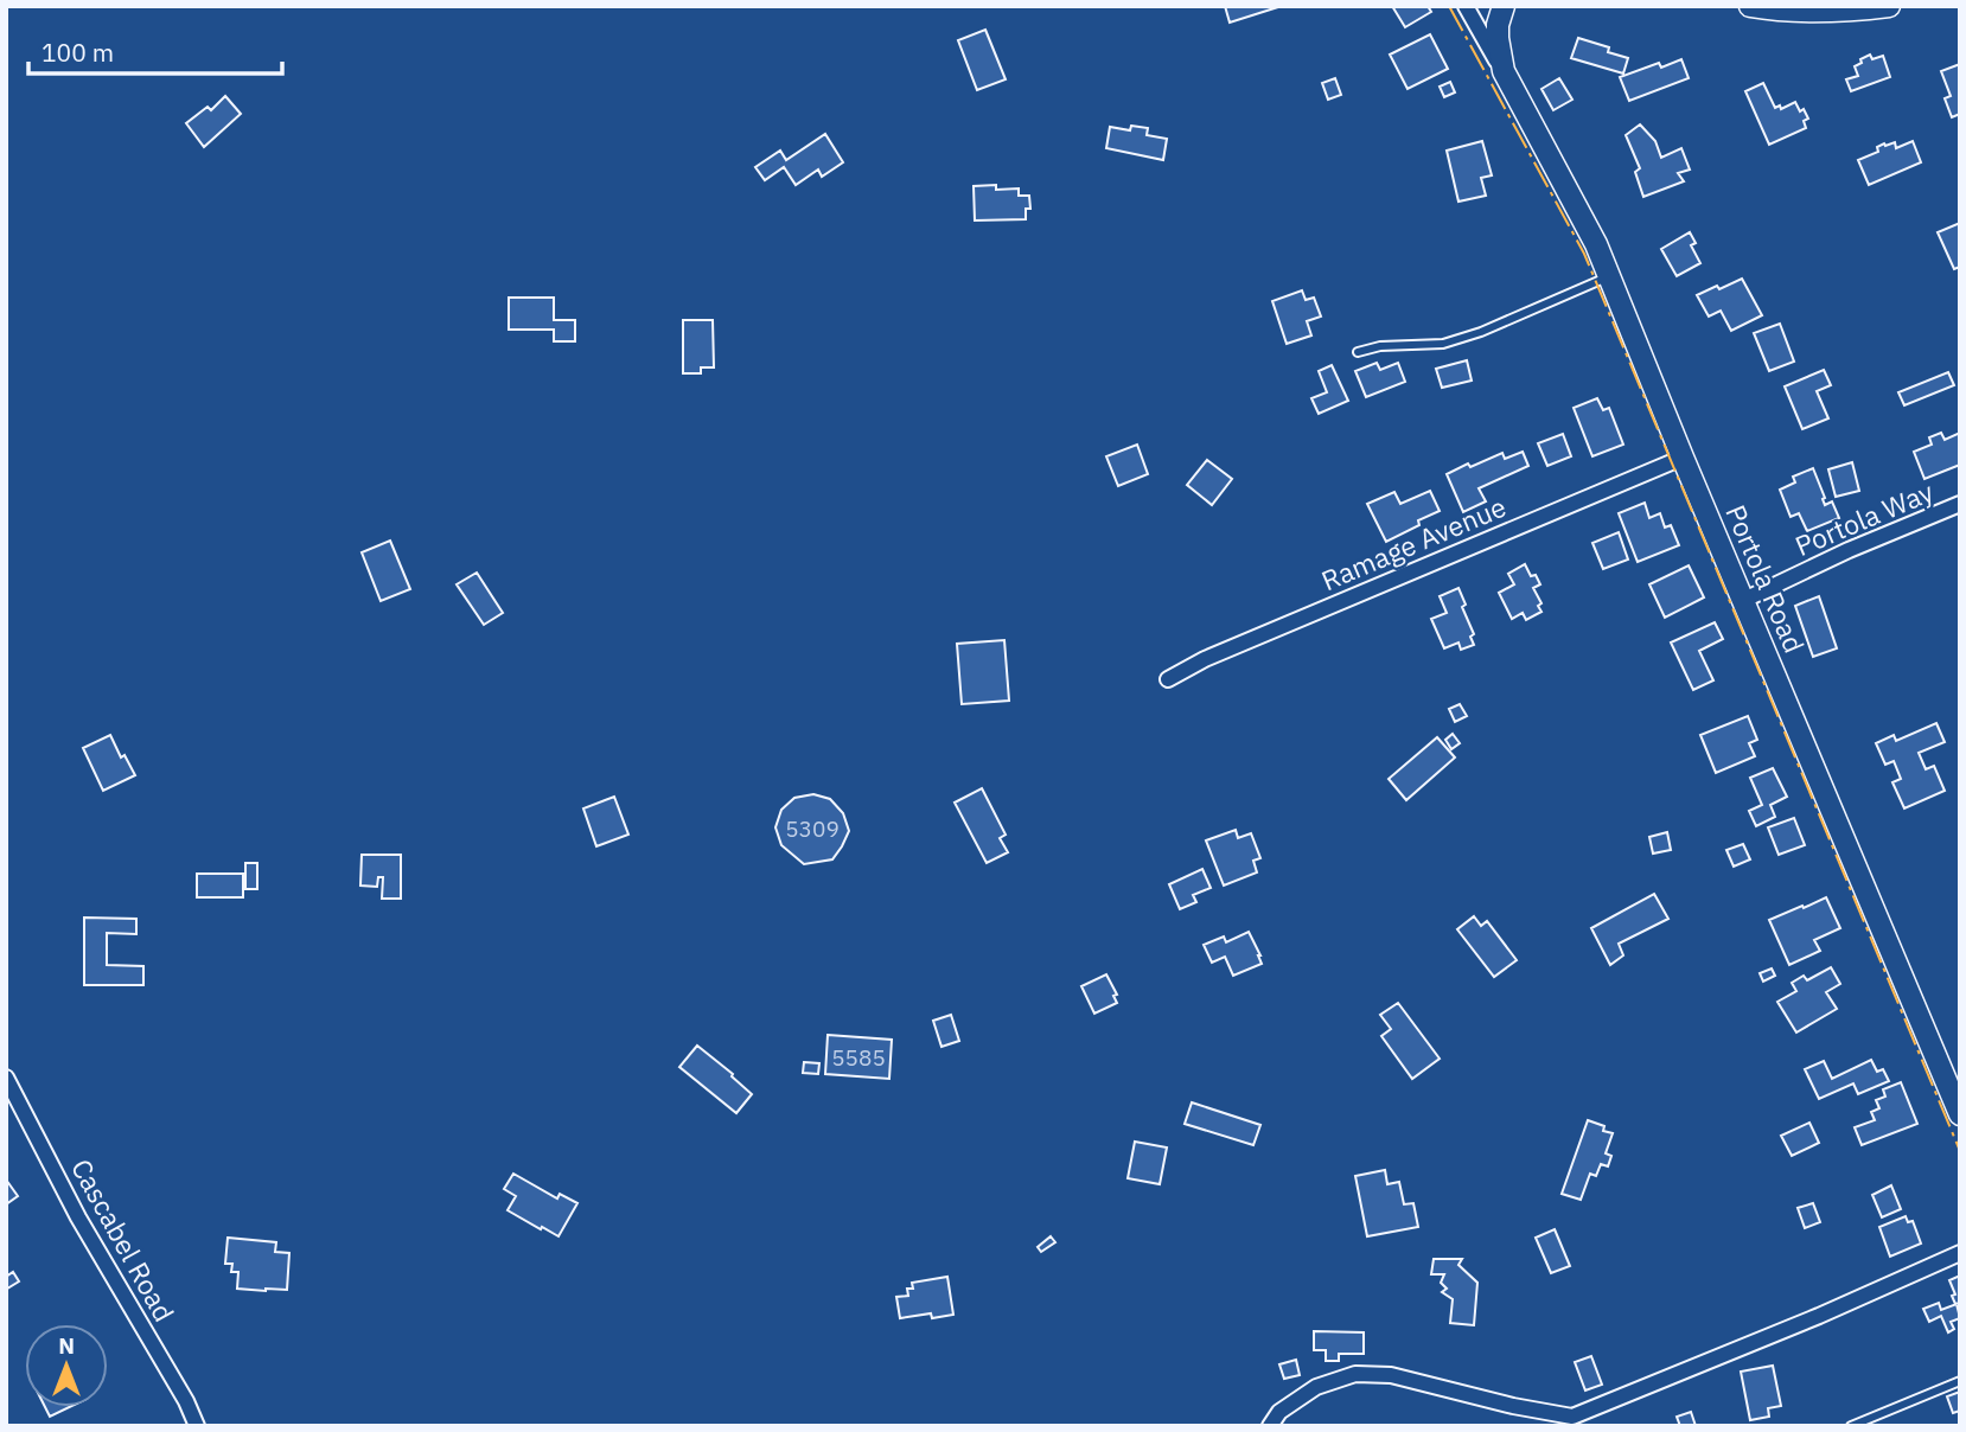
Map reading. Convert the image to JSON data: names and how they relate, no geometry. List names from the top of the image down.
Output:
{
  "streets": {
    "street": [
      "Portola Way",
      "Ramage Avenue",
      "Portola Road",
      "Cascabel Road"
    ]
  },
  "crossings": [
    ["Portola Way", "Portola Road"],
    ["Ramage Avenue", "Portola Road"]
  ],
  "house_numbers": ["5309", "5585"],
  "scale_bar": "100 m",
  "north": "top"
}
